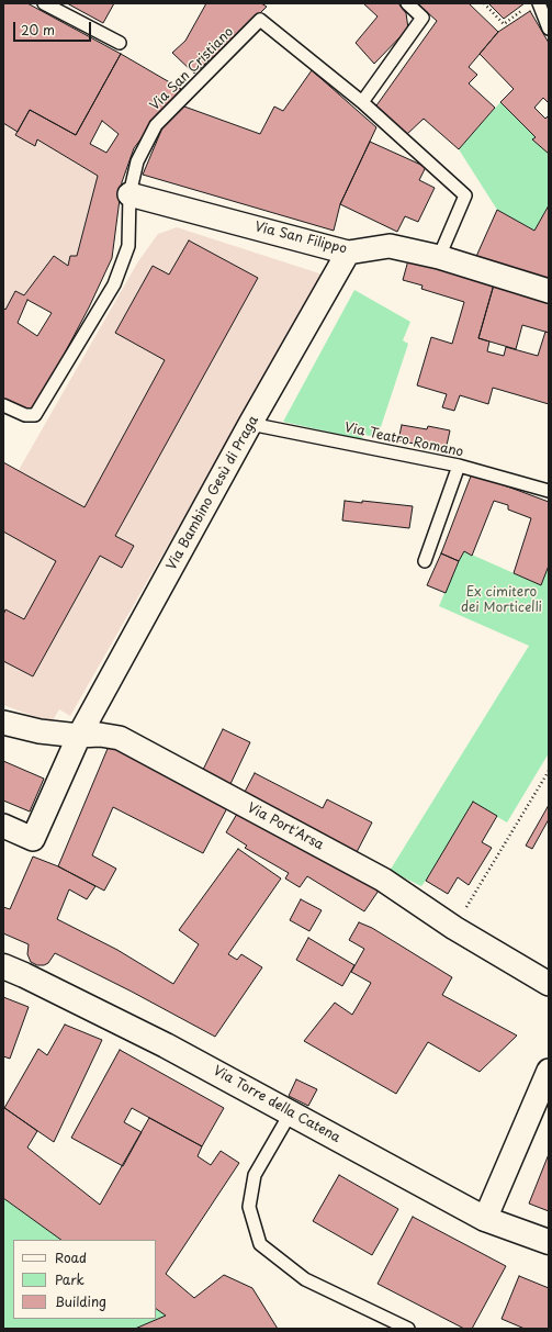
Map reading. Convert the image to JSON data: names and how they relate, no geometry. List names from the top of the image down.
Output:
{
  "streets": {
    "street": [
      "Via San Filippo",
      "Via Bambino Gesù di Praga",
      "Via Port'Arsa",
      "Via Torre della Catena"
    ],
    "lane": ["Via San Cristiano", "Via Teatro Romano"]
  },
  "crossings": [
    ["Via San Cristiano", "Via San Filippo"],
    ["Via San Filippo", "Via Bambino Gesù di Praga"],
    ["Via Teatro Romano", "Via Bambino Gesù di Praga"],
    ["Via Bambino Gesù di Praga", "Via Port'Arsa"]
  ],
  "parks": ["Ex cimitero dei Morticelli"],
  "legend": ["Road", "Park", "Building"],
  "scale_bar": "20 m"
}
